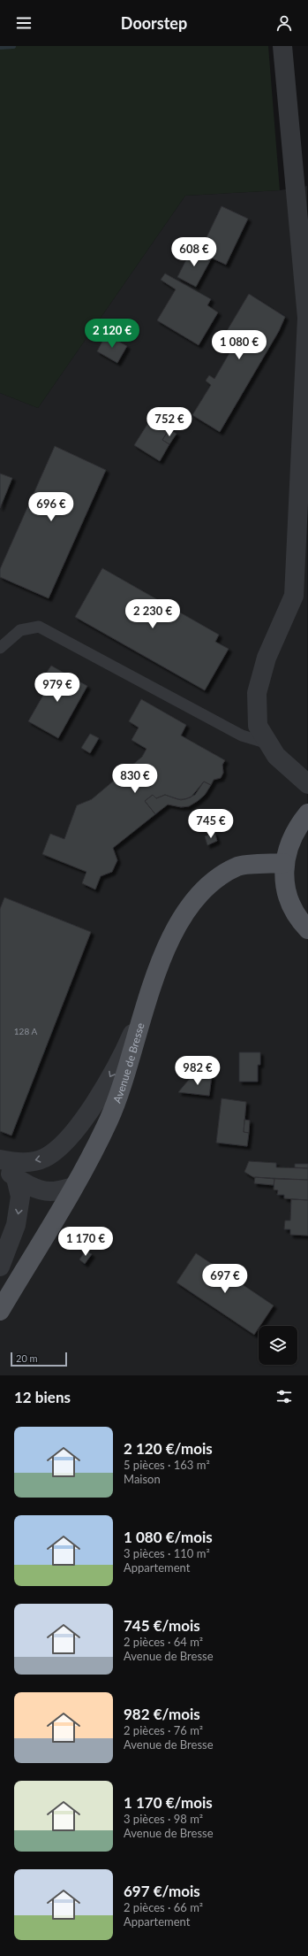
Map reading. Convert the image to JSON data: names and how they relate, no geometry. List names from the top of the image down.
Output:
{
  "streets": {
    "main road": ["Avenue de Bresse"]
  },
  "house_numbers": ["128 A"],
  "scale_bar": "20 m",
  "page": {
    "header": "Doorstep",
    "price": [
      "608 €",
      "2 120 €",
      "1 080 €",
      "752 €",
      "696 €",
      "2 230 €",
      "979 €",
      "830 €",
      "745 €",
      "982 €",
      "1 170 €",
      "697 €"
    ],
    "scale": "20 m",
    "heading": "12 biens",
    "list": [
      {
        "name": "2 120 €/mois",
        "note": "5 pièces · 163 m² · Maison"
      },
      {
        "name": "1 080 €/mois",
        "note": "3 pièces · 110 m² · Appartement"
      },
      {
        "name": "745 €/mois",
        "note": "2 pièces · 64 m² · Avenue de Bresse"
      },
      {
        "name": "982 €/mois",
        "note": "2 pièces · 76 m² · Avenue de Bresse"
      },
      {
        "name": "1 170 €/mois",
        "note": "3 pièces · 98 m² · Avenue de Bresse"
      },
      {
        "name": "697 €/mois",
        "note": "2 pièces · 66 m² · Appartement"
      }
    ]
  }
}
